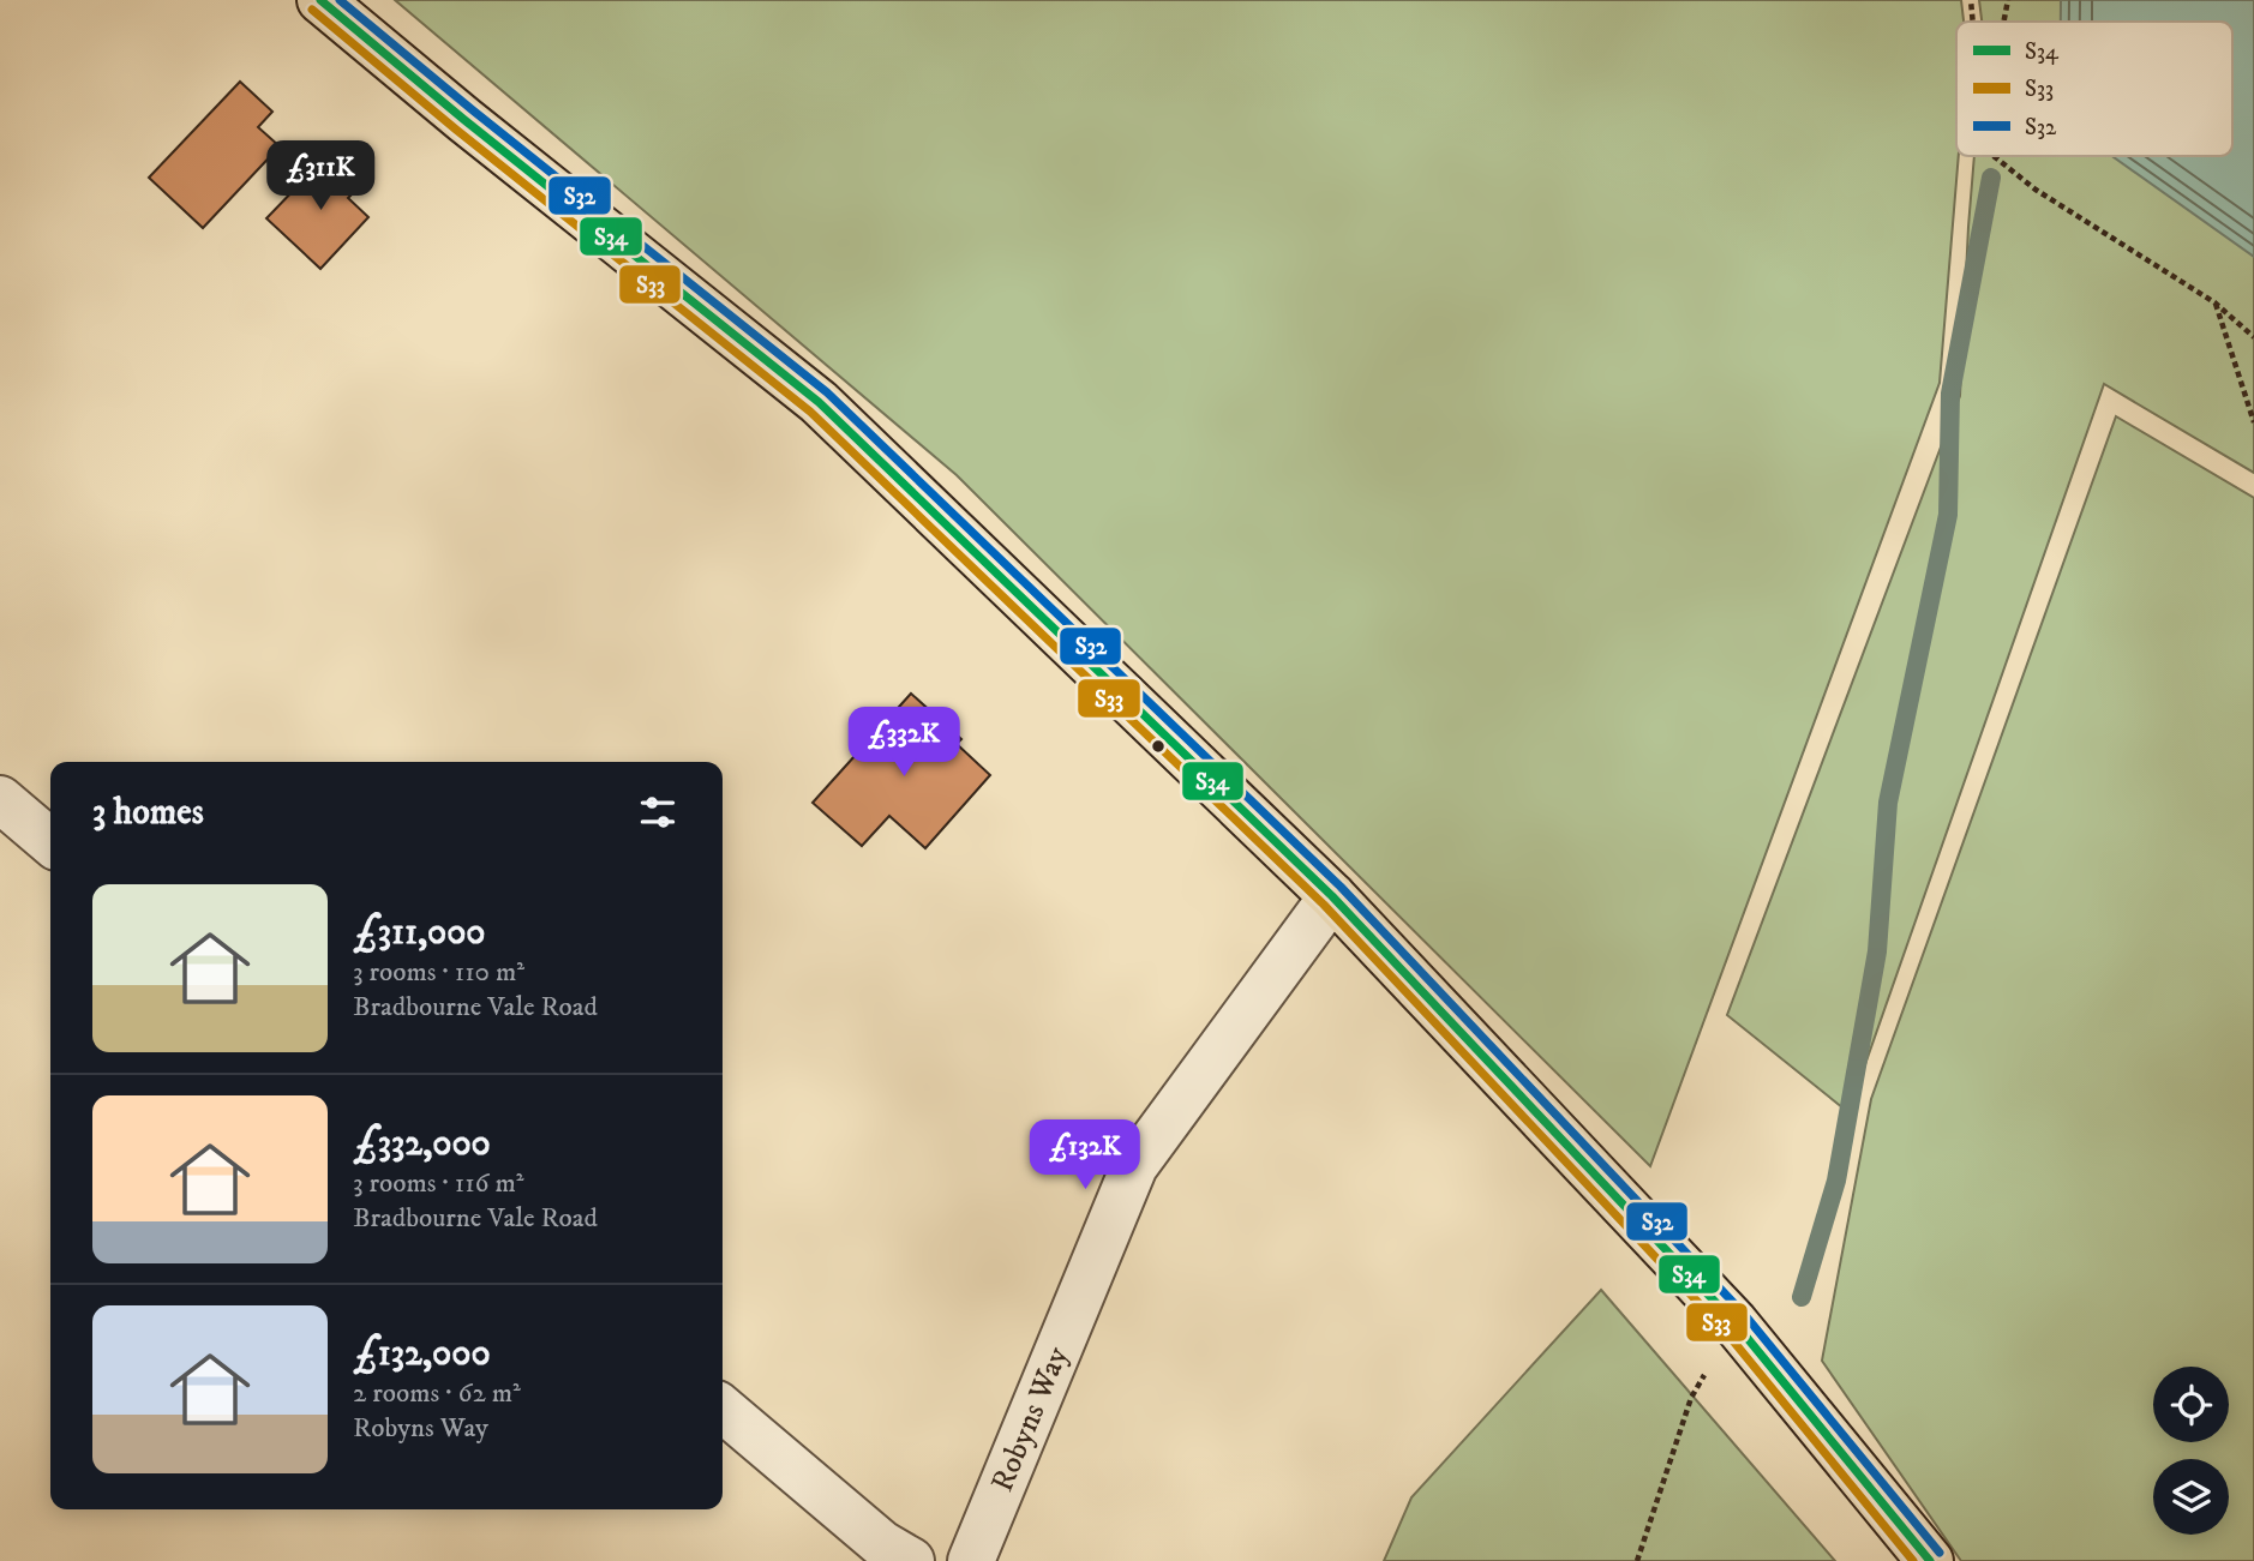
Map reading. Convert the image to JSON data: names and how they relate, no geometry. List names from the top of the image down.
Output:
{
  "streets": {
    "street": ["Robyns Way"]
  },
  "lines": ["transit line S34", "transit line S32", "transit line S33"],
  "legend": ["S34", "S33", "S32"],
  "page": {
    "price": ["£311K", "£332K", "£132K"],
    "heading": "3 homes",
    "list": [
      {
        "name": "£311,000",
        "note": "3 rooms · 110 m² · Bradbourne Vale Road"
      },
      {
        "name": "£332,000",
        "note": "3 rooms · 116 m² · Bradbourne Vale Road"
      },
      {
        "name": "£132,000",
        "note": "2 rooms · 62 m² · Robyns Way"
      }
    ]
  }
}
